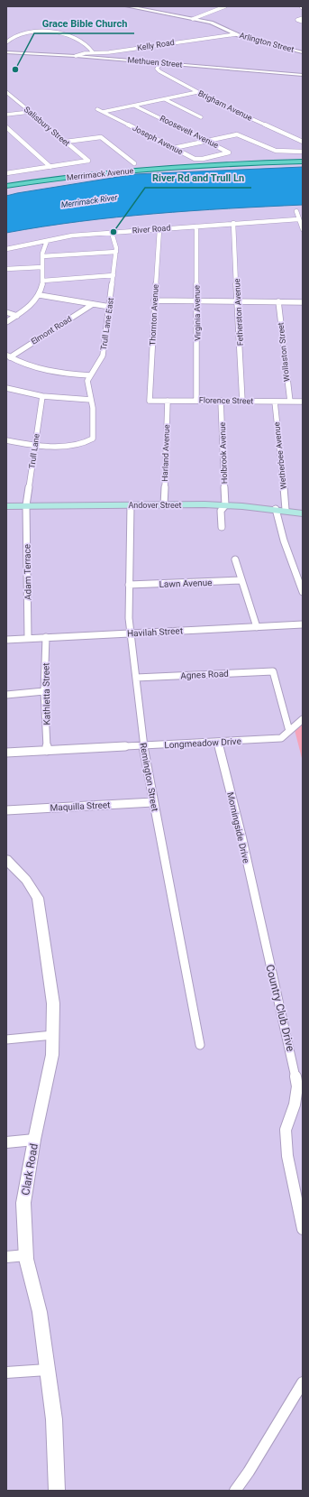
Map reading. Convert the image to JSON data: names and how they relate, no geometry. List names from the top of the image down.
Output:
{
  "streets": {
    "main road": ["Merrimack Avenue", "Andover Street"],
    "street": [
      "Arlington Street",
      "Kelly Road",
      "Methuen Street",
      "Brigham Avenue",
      "Salisbury Street",
      "Roosevelt Avenue",
      "Joseph Avenue",
      "River Road",
      "Fetherston Avenue",
      "Virginia Avenue",
      "Thornton Avenue",
      "Trull Lane East",
      "Elmont Road",
      "Wollaston Street",
      "Florence Street",
      "Trull Lane",
      "Harland Avenue",
      "Holbrook Avenue",
      "Wetherbee Avenue",
      "Adam Terrace",
      "Lawn Avenue",
      "Havilah Street",
      "Agnes Road",
      "Kathletta Street",
      "Longmeadow Drive",
      "Remington Street",
      "Maquilla Street",
      "Morningside Drive",
      "Country Club Drive",
      "Clark Road"
    ]
  },
  "crossings": [
    ["Arlington Street", "Kelly Road"],
    ["Kelly Road", "Methuen Street"],
    ["Methuen Street", "Brigham Avenue"],
    ["Roosevelt Avenue", "Joseph Avenue"],
    ["River Road", "Fetherston Avenue"],
    ["River Road", "Virginia Avenue"],
    ["River Road", "Thornton Avenue"],
    ["River Road", "Trull Lane East"],
    ["Fetherston Avenue", "Florence Street"],
    ["Virginia Avenue", "Florence Street"],
    ["Thornton Avenue", "Florence Street"],
    ["Trull Lane East", "Trull Lane"],
    ["Wollaston Street", "Florence Street"],
    ["Florence Street", "Harland Avenue"],
    ["Florence Street", "Holbrook Avenue"],
    ["Florence Street", "Wetherbee Avenue"],
    ["Trull Lane", "Andover Street"],
    ["Trull Lane", "Adam Terrace"],
    ["Harland Avenue", "Andover Street"],
    ["Holbrook Avenue", "Andover Street"],
    ["Wetherbee Avenue", "Andover Street"],
    ["Andover Street", "Adam Terrace"],
    ["Andover Street", "Remington Street"],
    ["Adam Terrace", "Havilah Street"],
    ["Lawn Avenue", "Remington Street"],
    ["Havilah Street", "Kathletta Street"],
    ["Havilah Street", "Remington Street"],
    ["Agnes Road", "Longmeadow Drive"],
    ["Agnes Road", "Remington Street"],
    ["Kathletta Street", "Longmeadow Drive"],
    ["Longmeadow Drive", "Remington Street"],
    ["Longmeadow Drive", "Morningside Drive"],
    ["Remington Street", "Maquilla Street"],
    ["Morningside Drive", "Country Club Drive"]
  ],
  "water": ["Merrimack River"],
  "places": ["Grace Bible Church", "River Rd and Trull Ln"]
}
